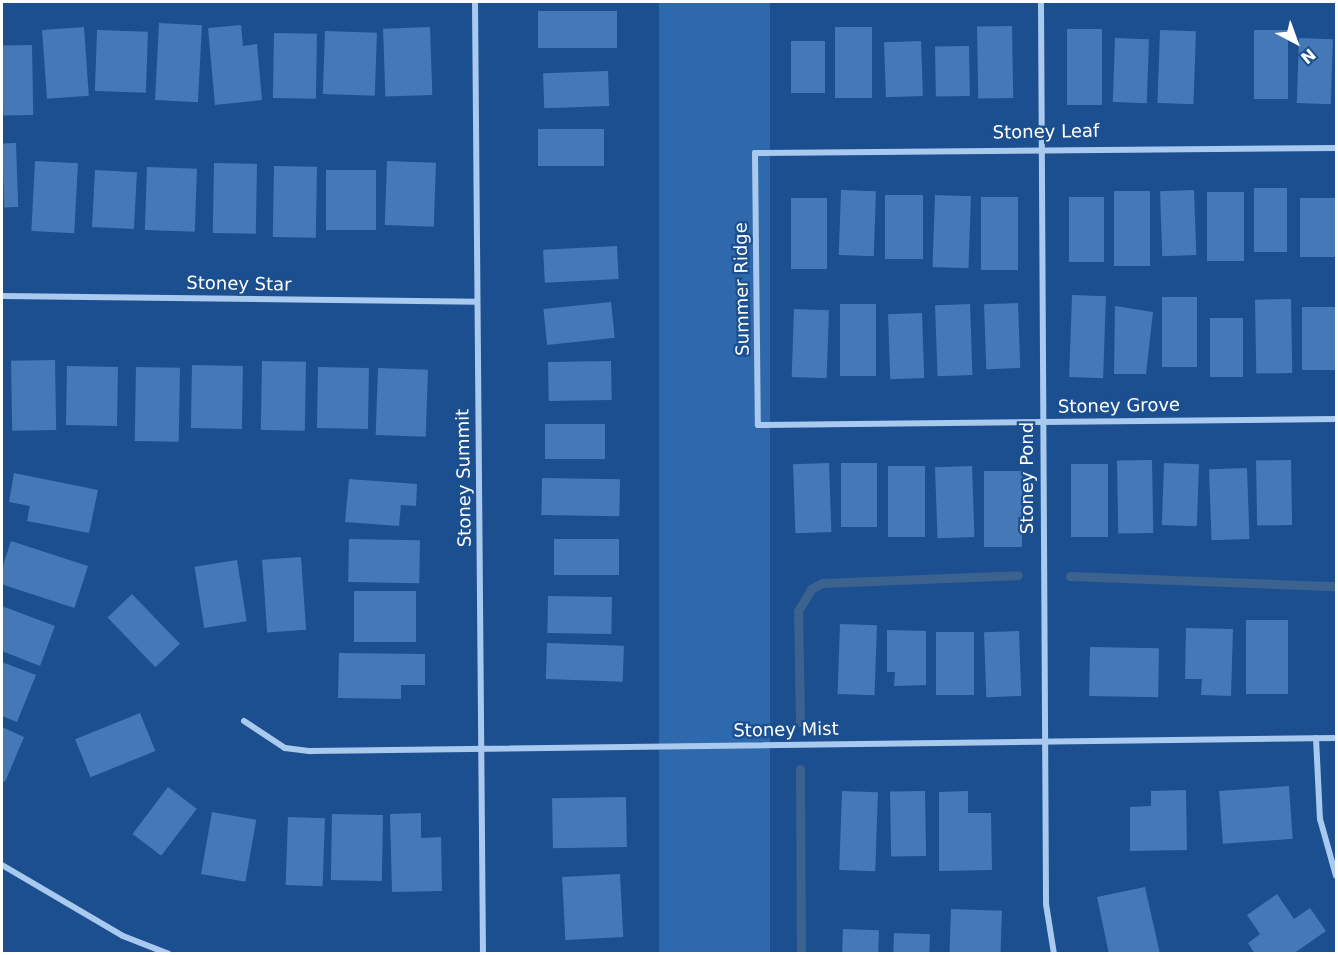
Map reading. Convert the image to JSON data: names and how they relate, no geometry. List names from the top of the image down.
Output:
{
  "streets": {
    "street": [
      "Stoney Leaf",
      "Stoney Star",
      "Summer Ridge",
      "Stoney Grove",
      "Stoney Summit",
      "Stoney Pond",
      "Stoney Mist"
    ]
  },
  "crossings": [
    ["Stoney Leaf", "Summer Ridge"],
    ["Stoney Leaf", "Stoney Pond"],
    ["Stoney Star", "Stoney Summit"],
    ["Summer Ridge", "Stoney Grove"],
    ["Stoney Grove", "Stoney Pond"],
    ["Stoney Summit", "Stoney Mist"],
    ["Stoney Pond", "Stoney Mist"]
  ],
  "north": "bottom right"
}
